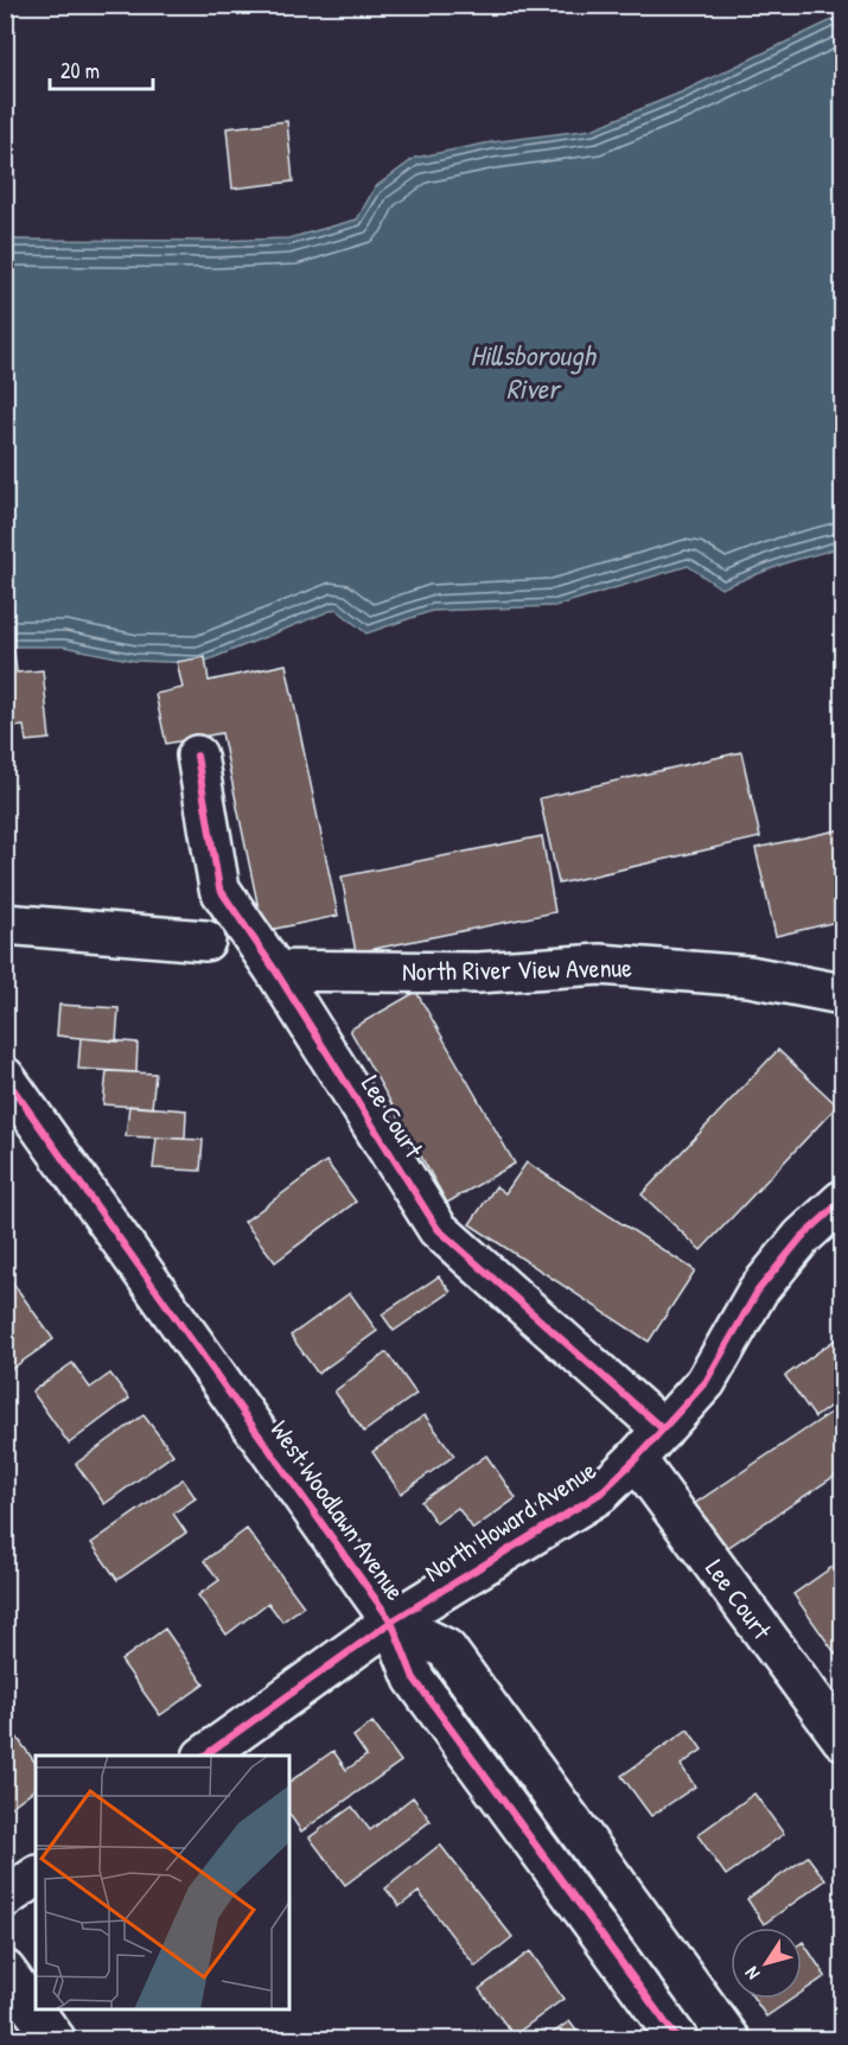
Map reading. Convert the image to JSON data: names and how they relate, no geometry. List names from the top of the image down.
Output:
{
  "streets": {
    "street": [
      "North River View Avenue",
      "Lee Court",
      "West Woodlawn Avenue",
      "North Howard Avenue"
    ]
  },
  "crossings": [
    ["North River View Avenue", "Lee Court"],
    ["Lee Court", "North Howard Avenue"],
    ["West Woodlawn Avenue", "North Howard Avenue"]
  ],
  "water": ["Hillsborough River"],
  "scale_bar": "20 m",
  "north": "bottom left"
}
